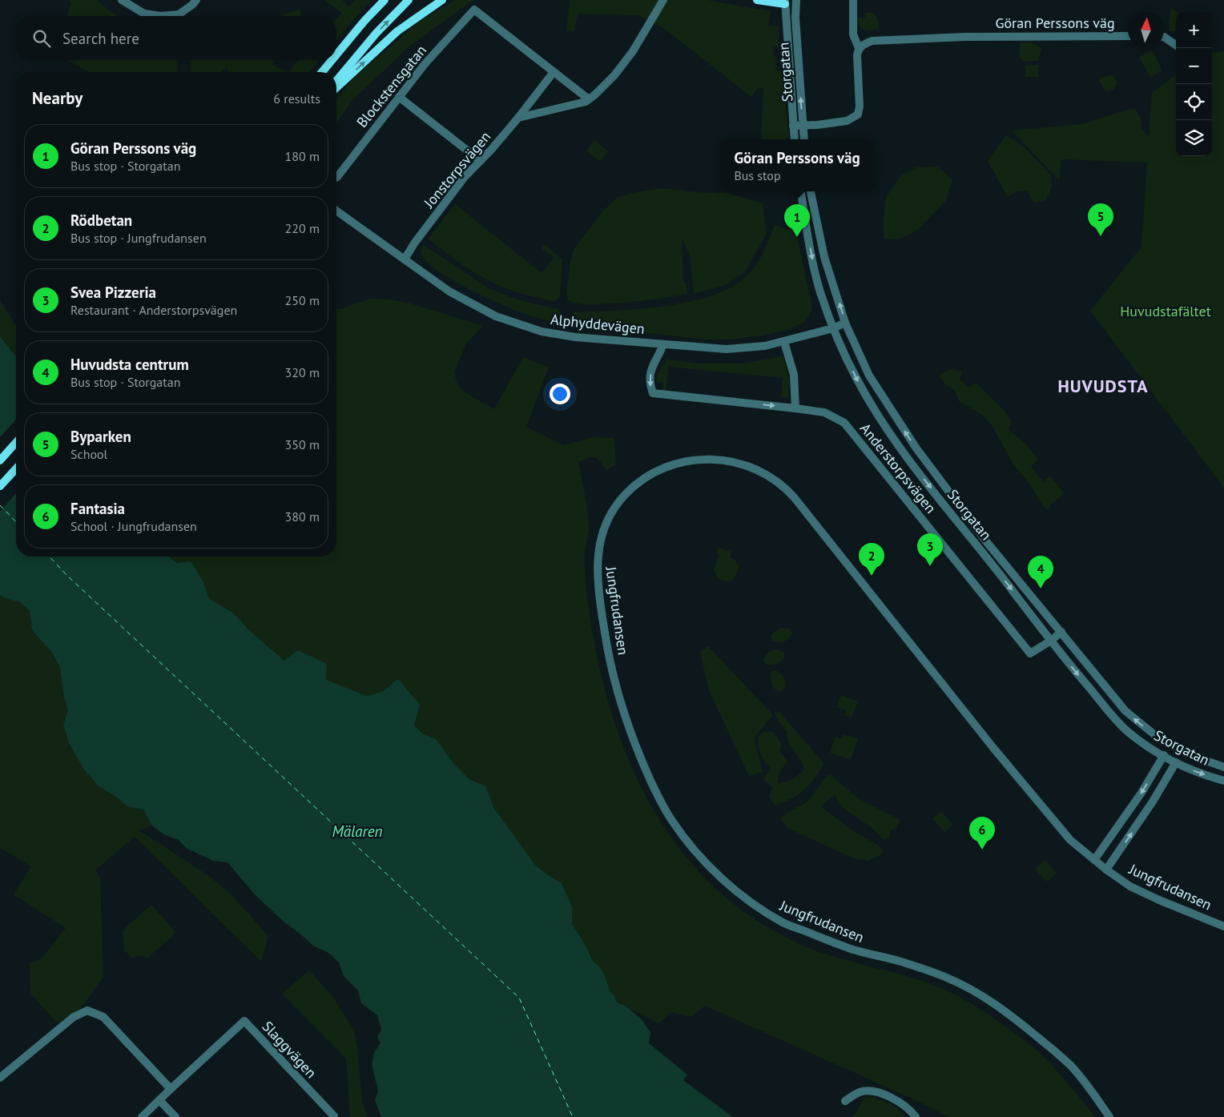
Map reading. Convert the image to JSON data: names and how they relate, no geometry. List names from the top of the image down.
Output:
{
  "streets": {
    "street": [
      "Göran Perssons väg",
      "Storgatan",
      "Blockstensgatan",
      "Jonstorpsvägen",
      "Alphyddevägen",
      "Anderstorpsvägen",
      "Jungfrudansen",
      "Slaggvägen"
    ]
  },
  "crossings": [
    ["Storgatan", "Alphyddevägen"],
    ["Storgatan", "Anderstorpsvägen"],
    ["Storgatan", "Jungfrudansen"],
    ["Blockstensgatan", "Jonstorpsvägen"],
    ["Jonstorpsvägen", "Alphyddevägen"],
    ["Alphyddevägen", "Anderstorpsvägen"]
  ],
  "districts": ["HUVUDSTA"],
  "water": ["Mälaren"],
  "parks": ["Huvudstafältet"],
  "north": "top",
  "page": {
    "map_buttons": ["+", "−"],
    "search": "Search here",
    "heading": ["Nearby", "6 results"],
    "list": [
      {
        "mark": "1",
        "name": "Göran Perssons väg",
        "note": "Bus stop · Storgatan",
        "value": "180 m"
      },
      {
        "mark": "2",
        "name": "Rödbetan",
        "note": "Bus stop · Jungfrudansen",
        "value": "220 m"
      },
      {
        "mark": "3",
        "name": "Svea Pizzeria",
        "note": "Restaurant · Anderstorpsvägen",
        "value": "250 m"
      },
      {
        "mark": "4",
        "name": "Huvudsta centrum",
        "note": "Bus stop · Storgatan",
        "value": "320 m"
      },
      {
        "mark": "5",
        "name": "Byparken",
        "note": "School",
        "value": "350 m"
      },
      {
        "mark": "6",
        "name": "Fantasia",
        "note": "School · Jungfrudansen",
        "value": "380 m"
      }
    ],
    "popup": ["Göran Perssons väg", "Bus stop"],
    "pins": [
      "5",
      "1",
      "3",
      "2",
      "4",
      "6"
    ]
  }
}
